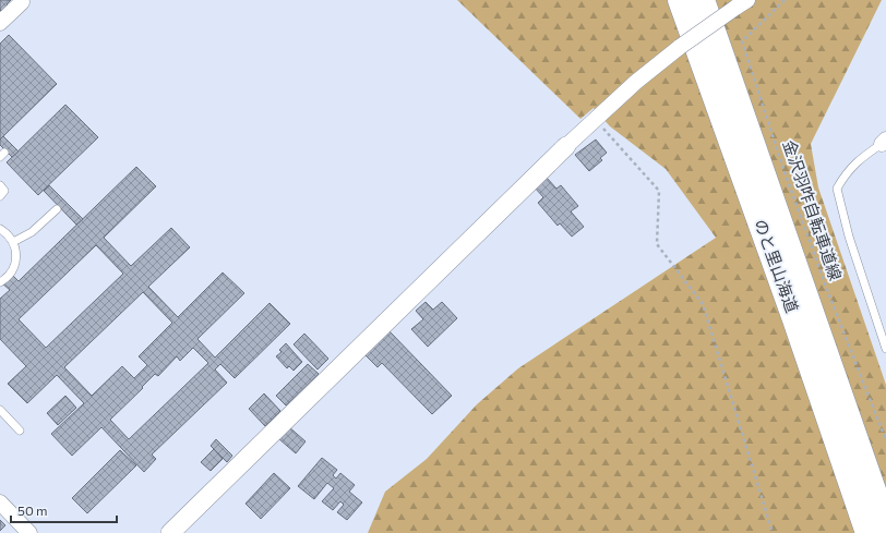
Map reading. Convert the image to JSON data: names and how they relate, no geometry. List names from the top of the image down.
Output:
{
  "streets": {
    "highway": ["のと里山海道"],
    "path": ["金沢羽咋自転車道線"]
  },
  "scale_bar": "50 m"
}
